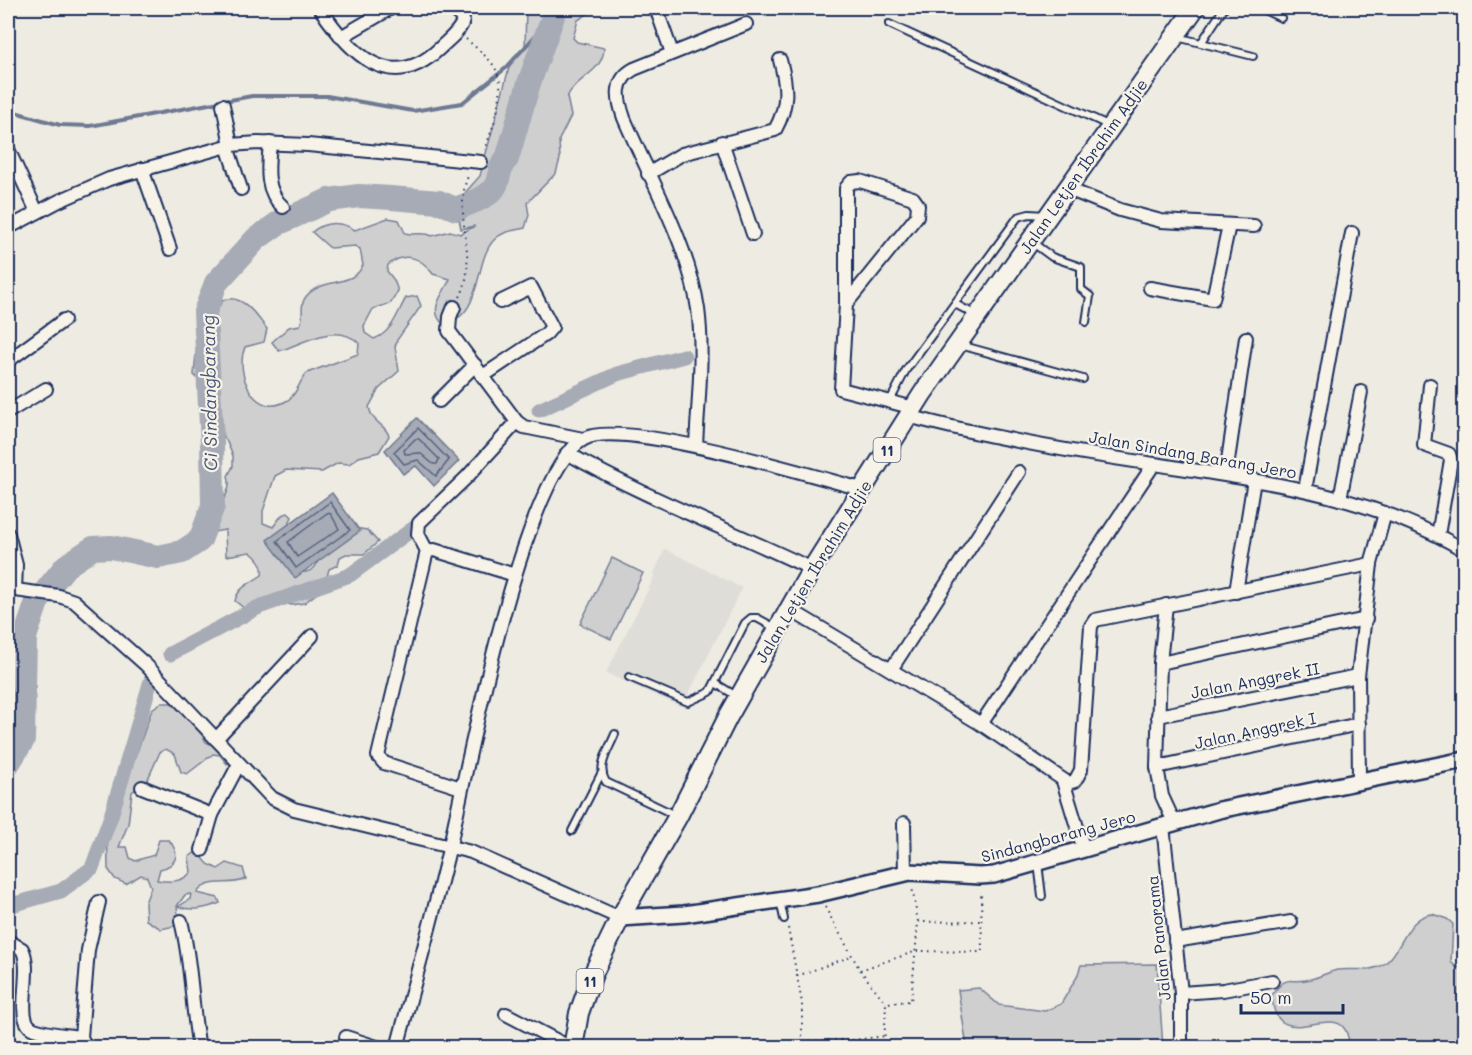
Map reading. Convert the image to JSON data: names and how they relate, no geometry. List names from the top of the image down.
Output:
{
  "streets": {
    "main road": ["Jalan Letjen Ibrahim Adjie", "11"],
    "street": [
      "Jalan Sindang Barang Jero",
      "Jalan Anggrek II",
      "Jalan Anggrek I",
      "Sindangbarang Jero",
      "Jalan Panorama"
    ]
  },
  "crossings": [
    ["Jalan Letjen Ibrahim Adjie", "Jalan Sindang Barang Jero"],
    ["Jalan Letjen Ibrahim Adjie", "Sindangbarang Jero"],
    ["Sindangbarang Jero", "Jalan Panorama"]
  ],
  "water": ["Ci Sindangbarang"],
  "scale_bar": "50 m"
}
